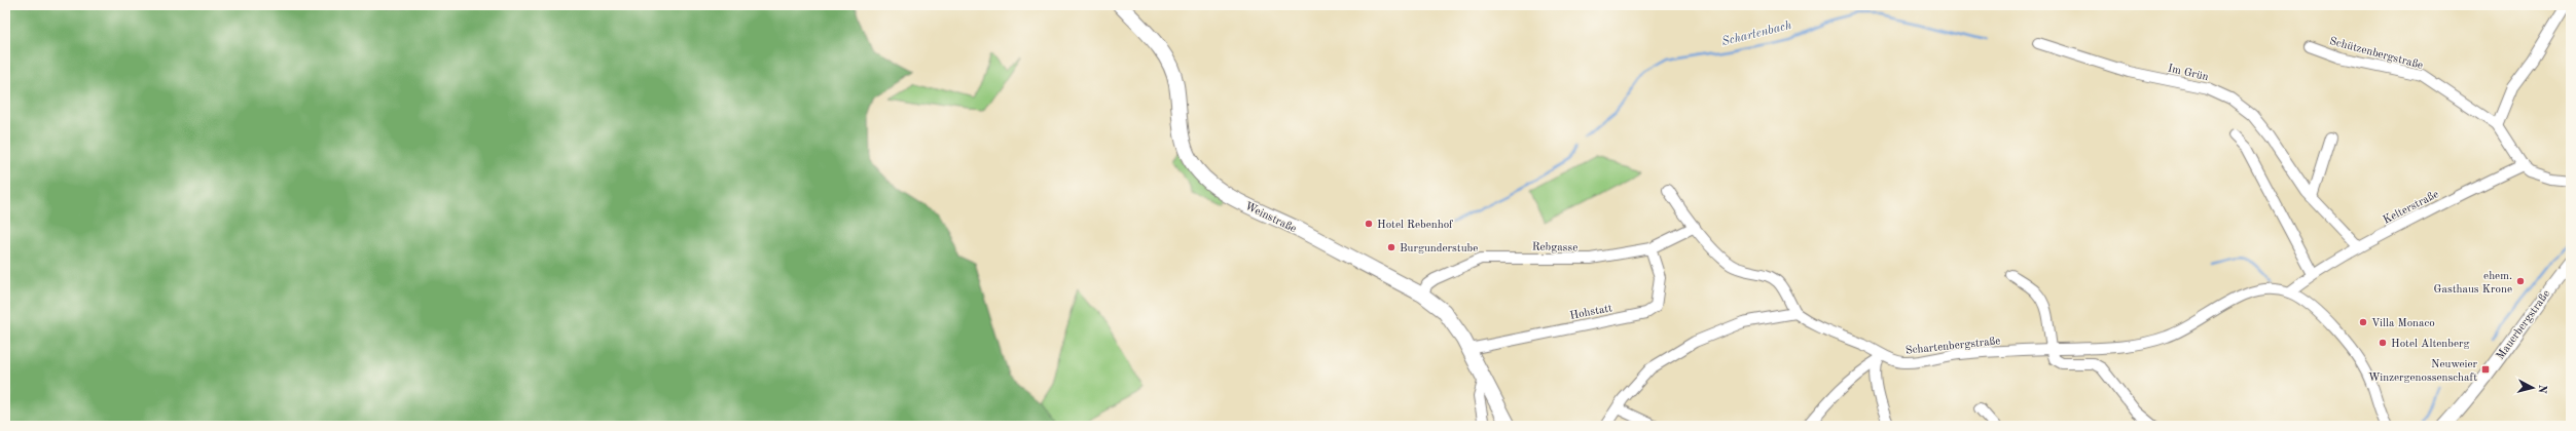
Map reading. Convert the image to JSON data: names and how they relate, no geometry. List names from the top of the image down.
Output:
{
  "streets": {
    "main road": ["Weinstraße"],
    "street": [
      "Schützenbergstraße",
      "Im Grün",
      "Kelterstraße",
      "Rebgasse",
      "Hohstatt",
      "Mauerbergstraße",
      "Schartenbergstraße"
    ]
  },
  "crossings": [
    ["Schützenbergstraße", "Kelterstraße"],
    ["Im Grün", "Kelterstraße"],
    ["Kelterstraße", "Schartenbergstraße"],
    ["Weinstraße", "Rebgasse"],
    ["Weinstraße", "Hohstatt"],
    ["Rebgasse", "Hohstatt"],
    ["Rebgasse", "Schartenbergstraße"]
  ],
  "water": ["Schartenbach"],
  "places": {
    "other": [
      "Hotel Rebenhof",
      "Burgunderstube",
      "ehem. Gasthaus Krone",
      "Villa Monaco",
      "Hotel Altenberg"
    ],
    "transit": ["Neuweier Winzergenossenschaft"]
  },
  "north": "right"
}
